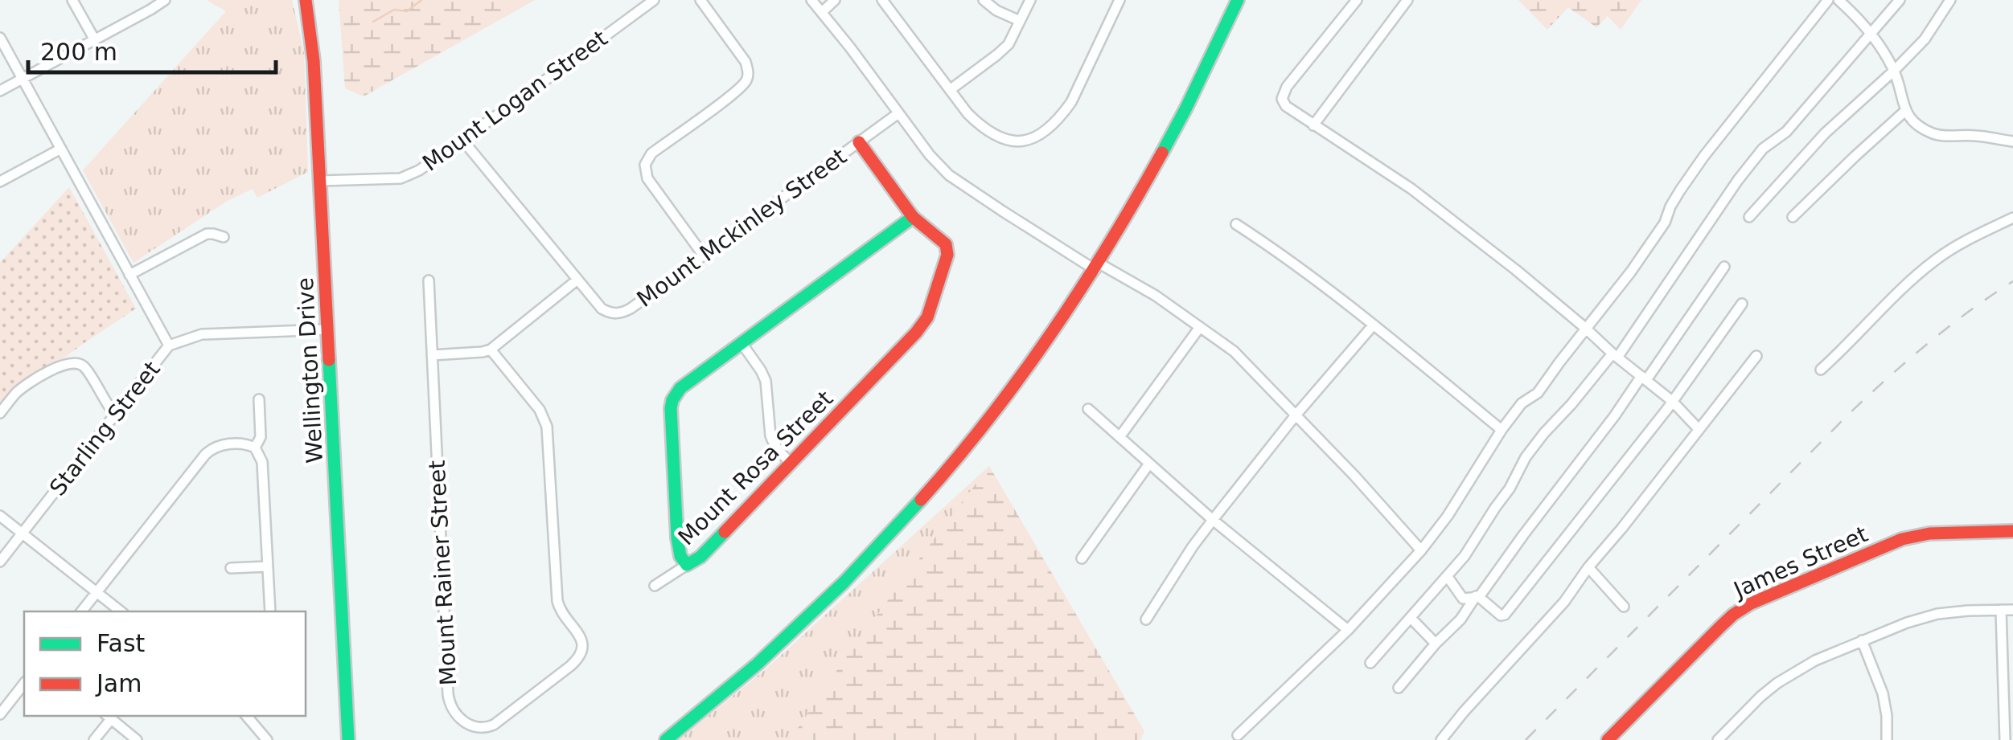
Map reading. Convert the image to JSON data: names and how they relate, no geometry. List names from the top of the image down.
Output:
{
  "streets": {
    "street": [
      "Mount Logan Street",
      "Mount Mckinley Street",
      "Wellington Drive",
      "Starling Street",
      "Mount Rosa Street",
      "James Street",
      "Mount Rainer Street"
    ]
  },
  "crossings": [
    ["Mount Logan Street", "Mount Mckinley Street"],
    ["Mount Logan Street", "Wellington Drive"],
    ["Mount Mckinley Street", "Mount Rosa Street"],
    ["Wellington Drive", "Starling Street"]
  ],
  "legend": ["Fast", "Jam"],
  "scale_bar": "200 m"
}
